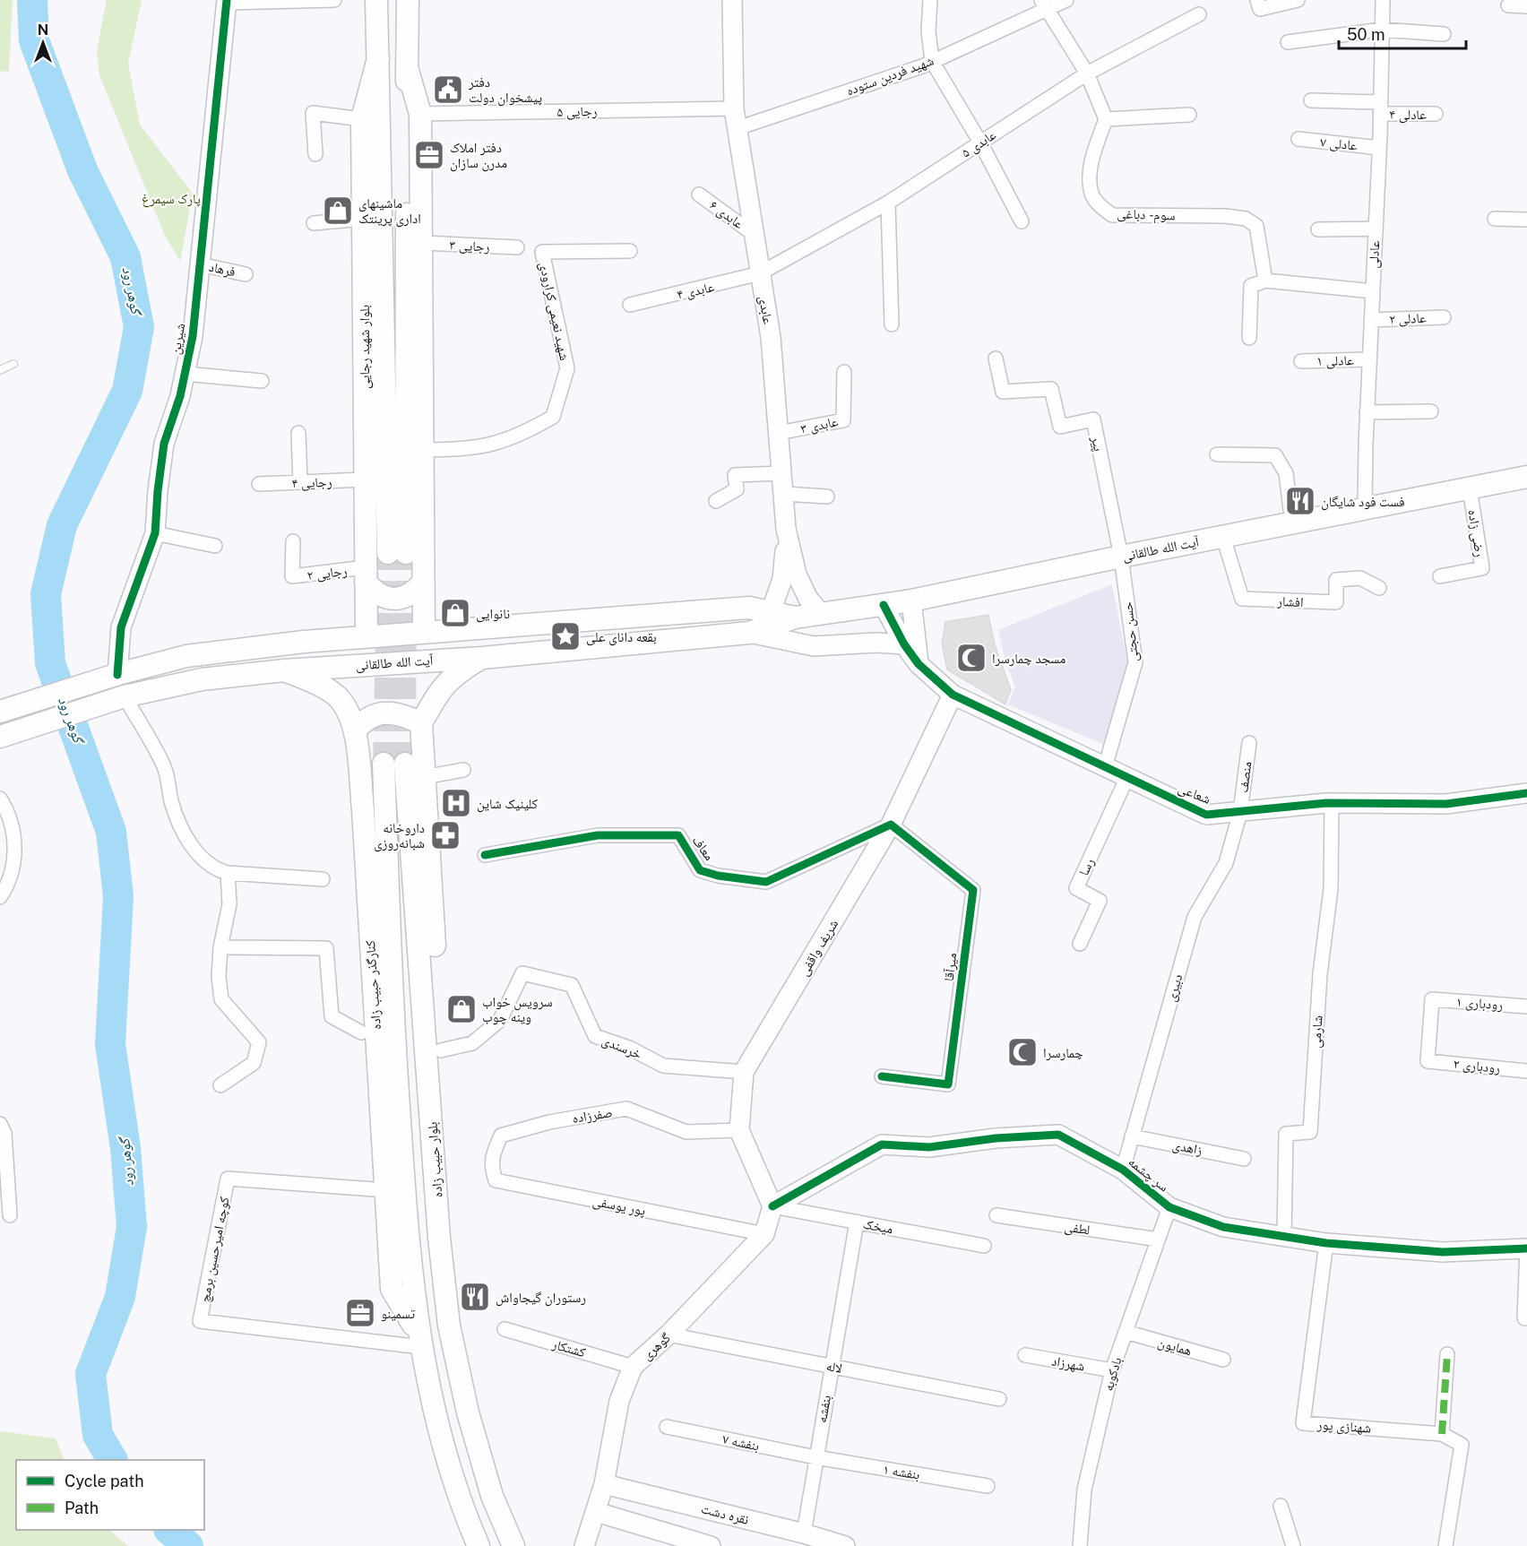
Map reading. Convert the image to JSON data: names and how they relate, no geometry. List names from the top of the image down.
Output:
{
  "streets": {
    "main road": [
      "بلوار شهید رجایی",
      "آیت الله طالقانی",
      "کنارگذر حبیب زاده",
      "بلوار حبیب زاده"
    ],
    "street": [
      "شهید فردین ستوده",
      "رجایی ۵",
      "عادلی ۴",
      "عابدی ۵",
      "عادلی ۷",
      "عابدی ۶",
      "سوم - دباغی",
      "رجایی ۳",
      "عادلی",
      "فرهاد",
      "عابدی ۴",
      "عابدی",
      "شهید نعیمی کرارودی",
      "عادلی ۲",
      "شیرین",
      "عادلی ۱",
      "عابدی ۳",
      "پیر",
      "رجایی ۴",
      "رضی زاده",
      "رجایی ۲",
      "افشار",
      "حسن حجتی",
      "منصف",
      "شعاعی",
      "معاف",
      "رسا",
      "شریف واقفی",
      "میرآقا",
      "دبیری",
      "رودباری ۱",
      "شارمی",
      "خرسندی",
      "رودباری ۲",
      "صفرزاده",
      "زاهدی",
      "سر چشمه",
      "پور یوسفی",
      "میخک",
      "لطفی",
      "کوچه امیرحسین برمچ",
      "گوهری",
      "همایون",
      "کشتکار",
      "شهرزاد",
      "لاله",
      "بادکوبه",
      "بنفشه",
      "شهنازی پور",
      "بنفشه ۷",
      "بنفشه ۱",
      "نقره دشت"
    ]
  },
  "crossings": [
    ["شهید فردین ستوده", "عابدی"],
    ["رجایی ۵", "عابدی"],
    ["رجایی ۵", "بلوار شهید رجایی"],
    ["عادلی ۴", "عادلی"],
    ["عابدی ۵", "عابدی ۴"],
    ["عابدی ۵", "عابدی"],
    ["عادلی ۷", "عادلی"],
    ["عابدی ۶", "عابدی"],
    ["رجایی ۳", "بلوار شهید رجایی"],
    ["عادلی", "عادلی ۲"],
    ["عادلی", "عادلی ۱"],
    ["عادلی", "آیت الله طالقانی"],
    ["فرهاد", "شیرین"],
    ["عابدی ۴", "عابدی"],
    ["عابدی", "عابدی ۳"],
    ["عابدی", "آیت الله طالقانی"],
    ["شهید نعیمی کرارودی", "بلوار شهید رجایی"],
    ["شیرین", "آیت الله طالقانی"],
    ["بلوار شهید رجایی", "رجایی ۴"],
    ["بلوار شهید رجایی", "آیت الله طالقانی"],
    ["بلوار شهید رجایی", "رجایی ۲"],
    ["پیر", "آیت الله طالقانی"],
    ["پیر", "حسن حجتی"],
    ["رضی زاده", "آیت الله طالقانی"],
    ["آیت الله طالقانی", "افشار"],
    ["آیت الله طالقانی", "حسن حجتی"],
    ["آیت الله طالقانی", "شعاعی"],
    ["آیت الله طالقانی", "کنارگذر حبیب زاده"],
    ["حسن حجتی", "شعاعی"],
    ["منصف", "شعاعی"],
    ["منصف", "دبیری"],
    ["شعاعی", "رسا"],
    ["شعاعی", "شریف واقفی"],
    ["شعاعی", "دبیری"],
    ["شعاعی", "شارمی"],
    ["معاف", "شریف واقفی"],
    ["معاف", "میرآقا"],
    ["شریف واقفی", "میرآقا"],
    ["شریف واقفی", "خرسندی"],
    ["شریف واقفی", "صفرزاده"],
    ["شریف واقفی", "سر چشمه"],
    ["شریف واقفی", "میخک"],
    ["شریف واقفی", "گوهری"],
    ["کنارگذر حبیب زاده", "کوچه امیرحسین برمچ"],
    ["دبیری", "زاهدی"],
    ["دبیری", "سر چشمه"],
    ["رودباری ۱", "رودباری ۲"],
    ["شارمی", "سر چشمه"],
    ["صفرزاده", "پور یوسفی"],
    ["سر چشمه", "میخک"],
    ["سر چشمه", "گوهری"],
    ["سر چشمه", "بادکوبه"],
    ["سر چشمه", "شهنازی پور"],
    ["پور یوسفی", "گوهری"],
    ["میخک", "گوهری"],
    ["میخک", "بنفشه"],
    ["لطفی", "بادکوبه"],
    ["گوهری", "کشتکار"],
    ["گوهری", "لاله"],
    ["گوهری", "نقره دشت"],
    ["همایون", "بادکوبه"],
    ["شهرزاد", "بادکوبه"],
    ["لاله", "بنفشه"],
    ["بنفشه", "بنفشه ۷"],
    ["بنفشه", "بنفشه ۱"],
    ["بنفشه", "نقره دشت"],
    ["بنفشه ۷", "بنفشه ۱"]
  ],
  "water": ["گوهر رود"],
  "parks": ["پارک سیمرغ"],
  "places": {
    "public building": ["دفتر پیشخوان دولت"],
    "office": ["دفتر املاک مدرن سازان", "تسمینو"],
    "shop": ["ماشینهای اداری پرینتک", "نانوایی", "سرویس خواب وینه چوب"],
    "restaurant": ["فست فود شایگان", "رستوران گیجاواش"],
    "place": ["بقعه دانای علی"],
    "mosque": ["مسجد چمارسرا", "چمارسرا"],
    "hospital": ["کلینیک شاین"],
    "pharmacy": ["داروخانه شبانه‌روزی"]
  },
  "legend": ["Cycle path", "Path"],
  "scale_bar": "50 m",
  "north": "top"
}
